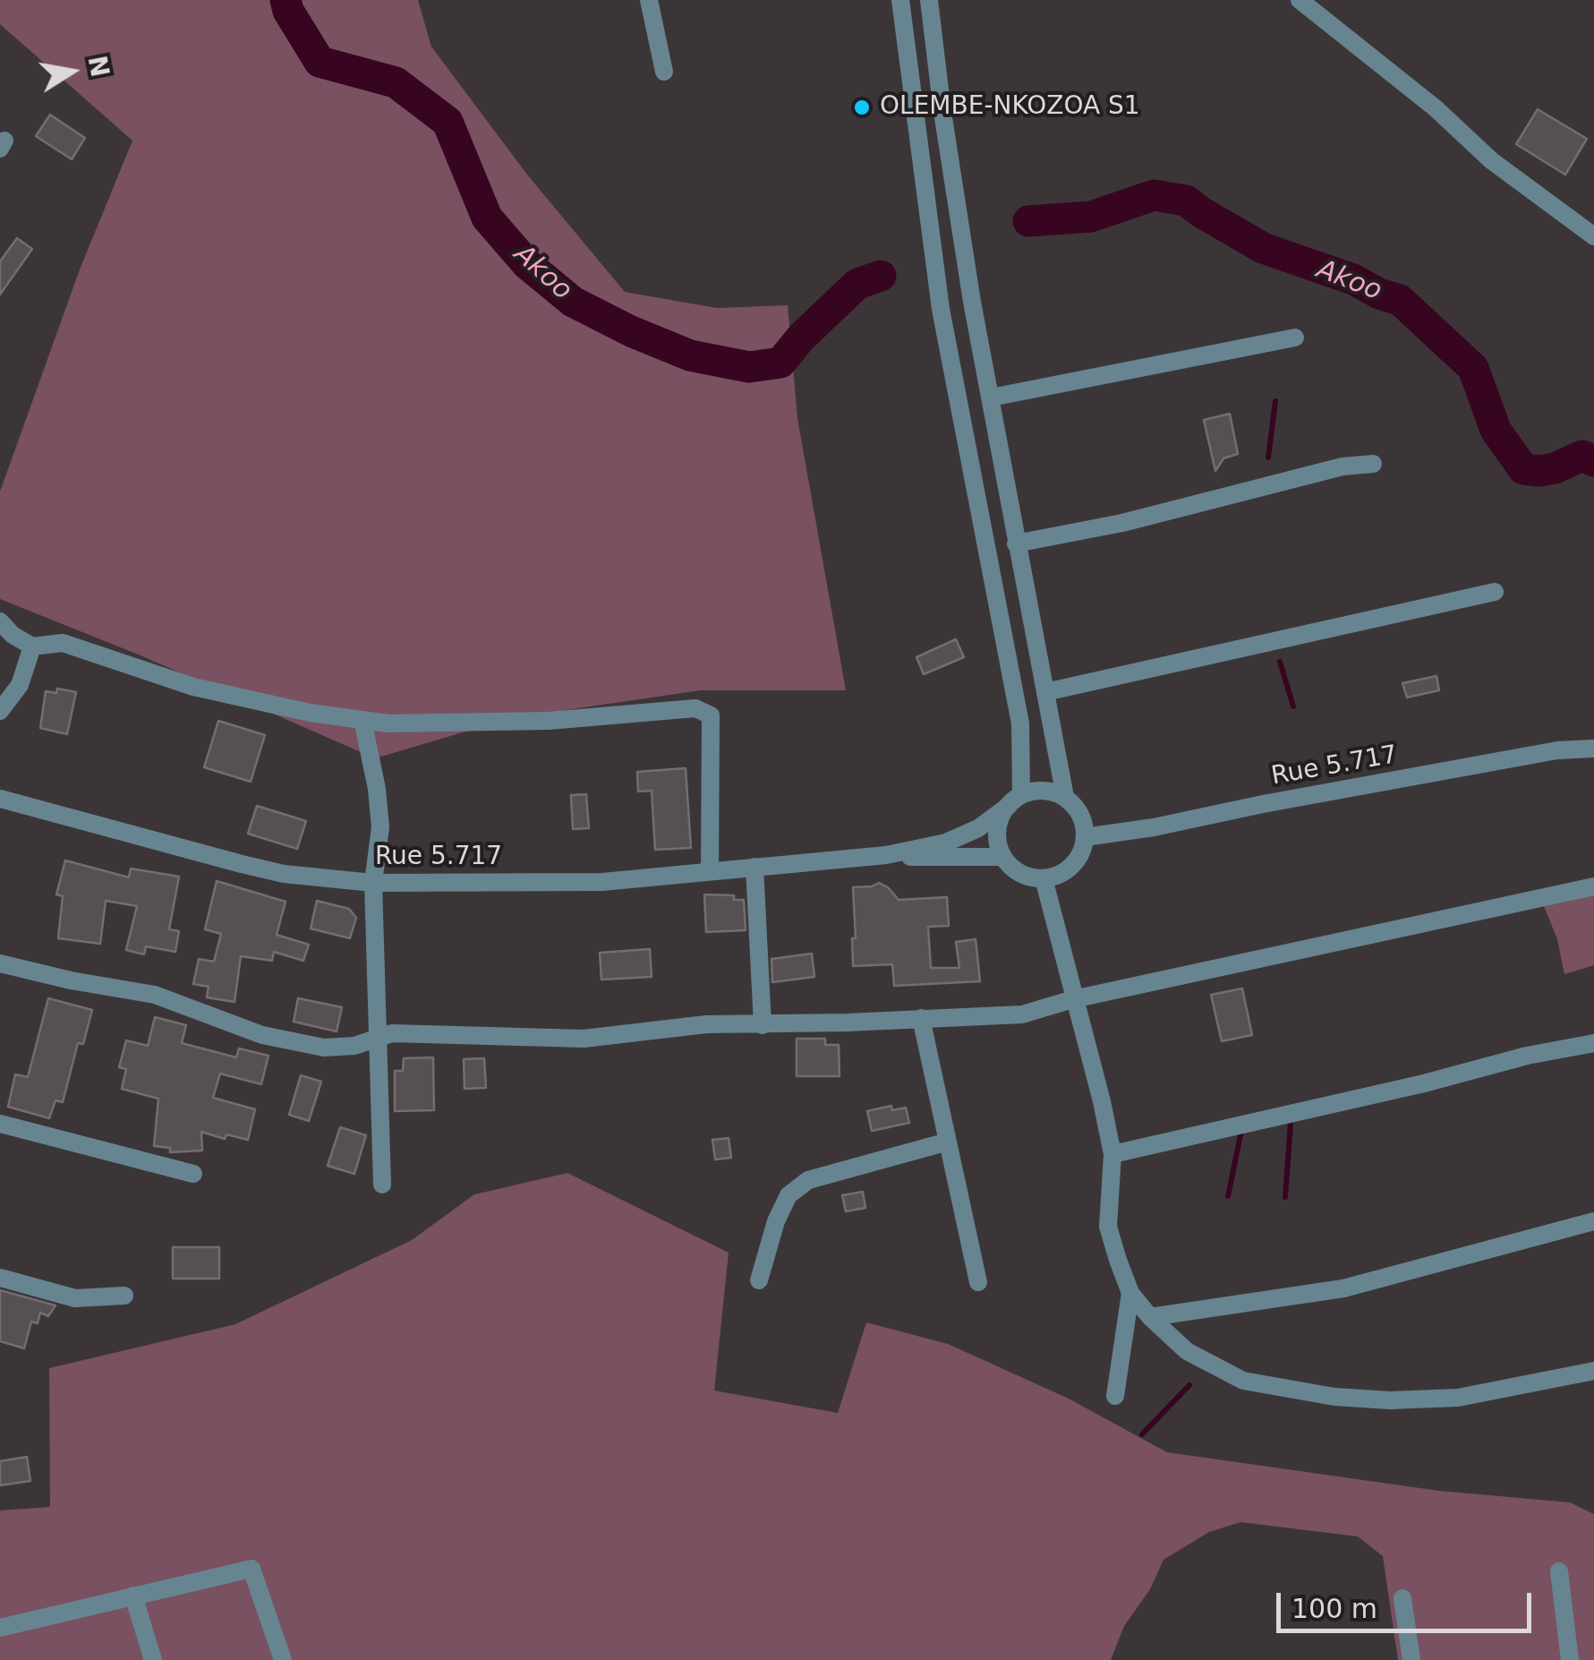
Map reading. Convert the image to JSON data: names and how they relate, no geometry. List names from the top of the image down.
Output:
{
  "streets": {
    "street": ["Rue 5.717"]
  },
  "water": ["Akoo"],
  "places": ["OLEMBE-NKOZOA S1"],
  "scale_bar": "100 m",
  "north": "right"
}
